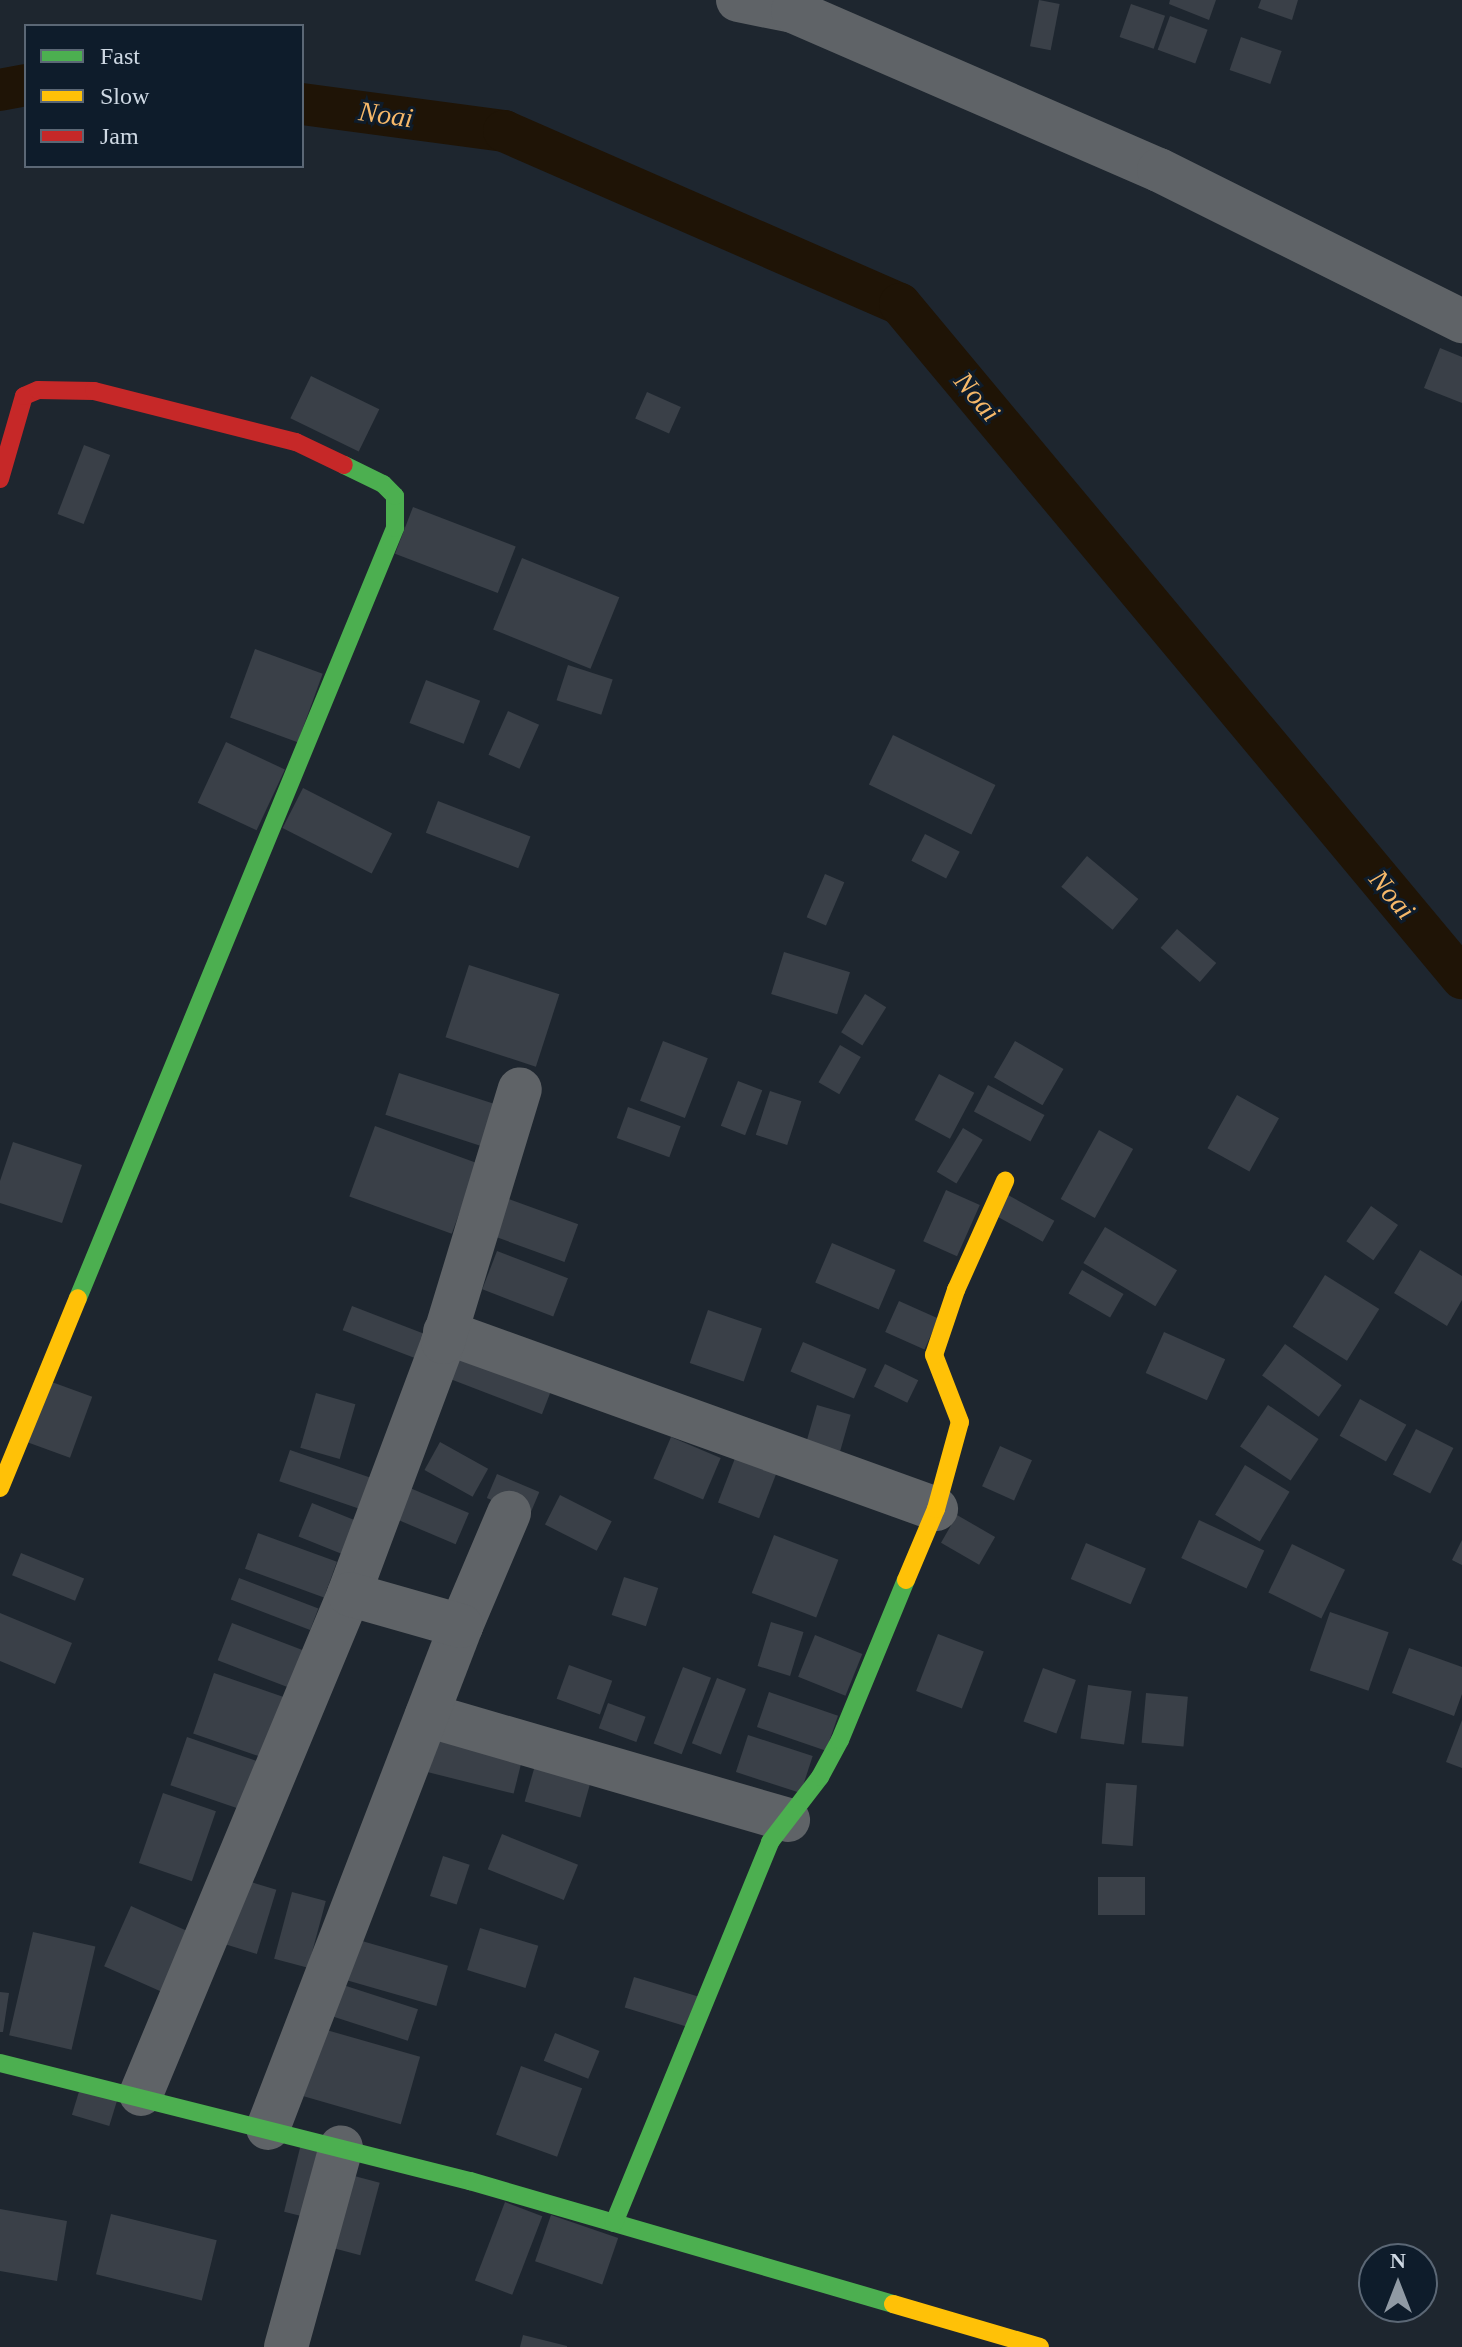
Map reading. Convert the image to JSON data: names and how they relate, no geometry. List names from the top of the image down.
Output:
{
  "water": ["Noai"],
  "legend": ["Fast", "Slow", "Jam"],
  "north": "top"
}
